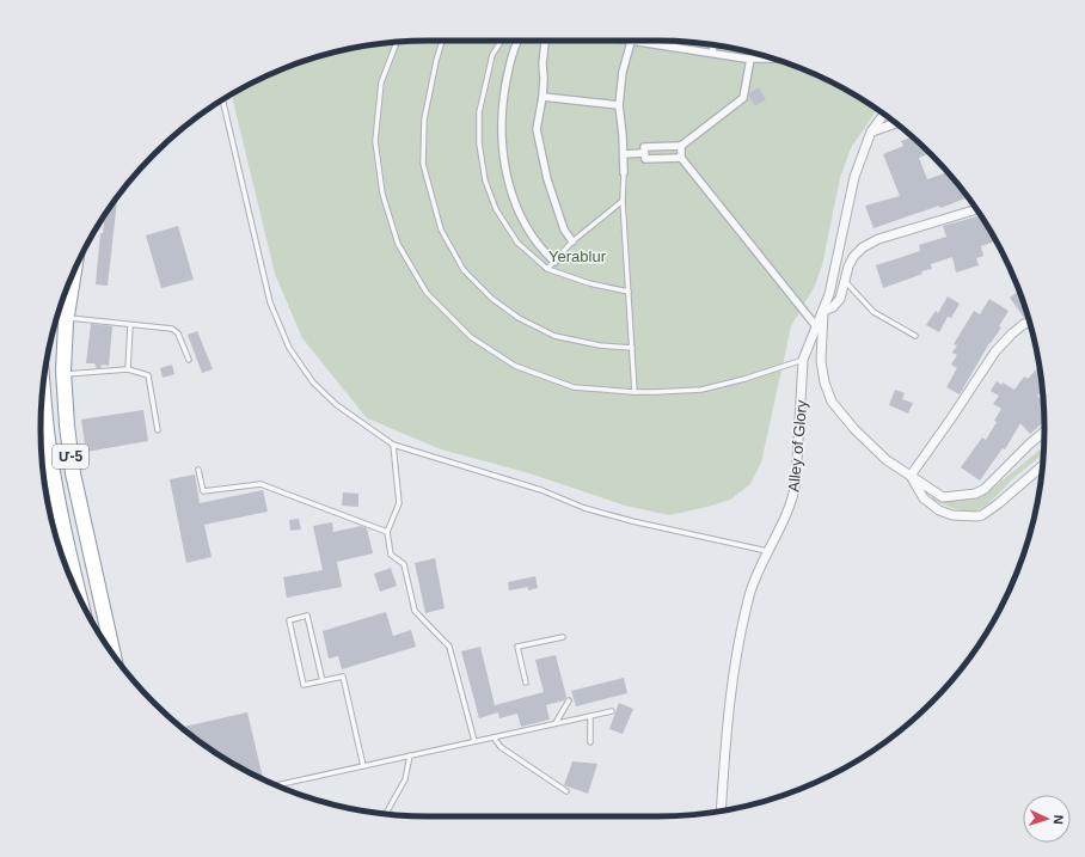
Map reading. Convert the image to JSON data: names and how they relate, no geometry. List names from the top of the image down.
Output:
{
  "streets": {
    "highway": ["Մ-5"],
    "street": ["Alley of Glory"]
  },
  "parks": ["Yerablur"],
  "north": "right"
}
